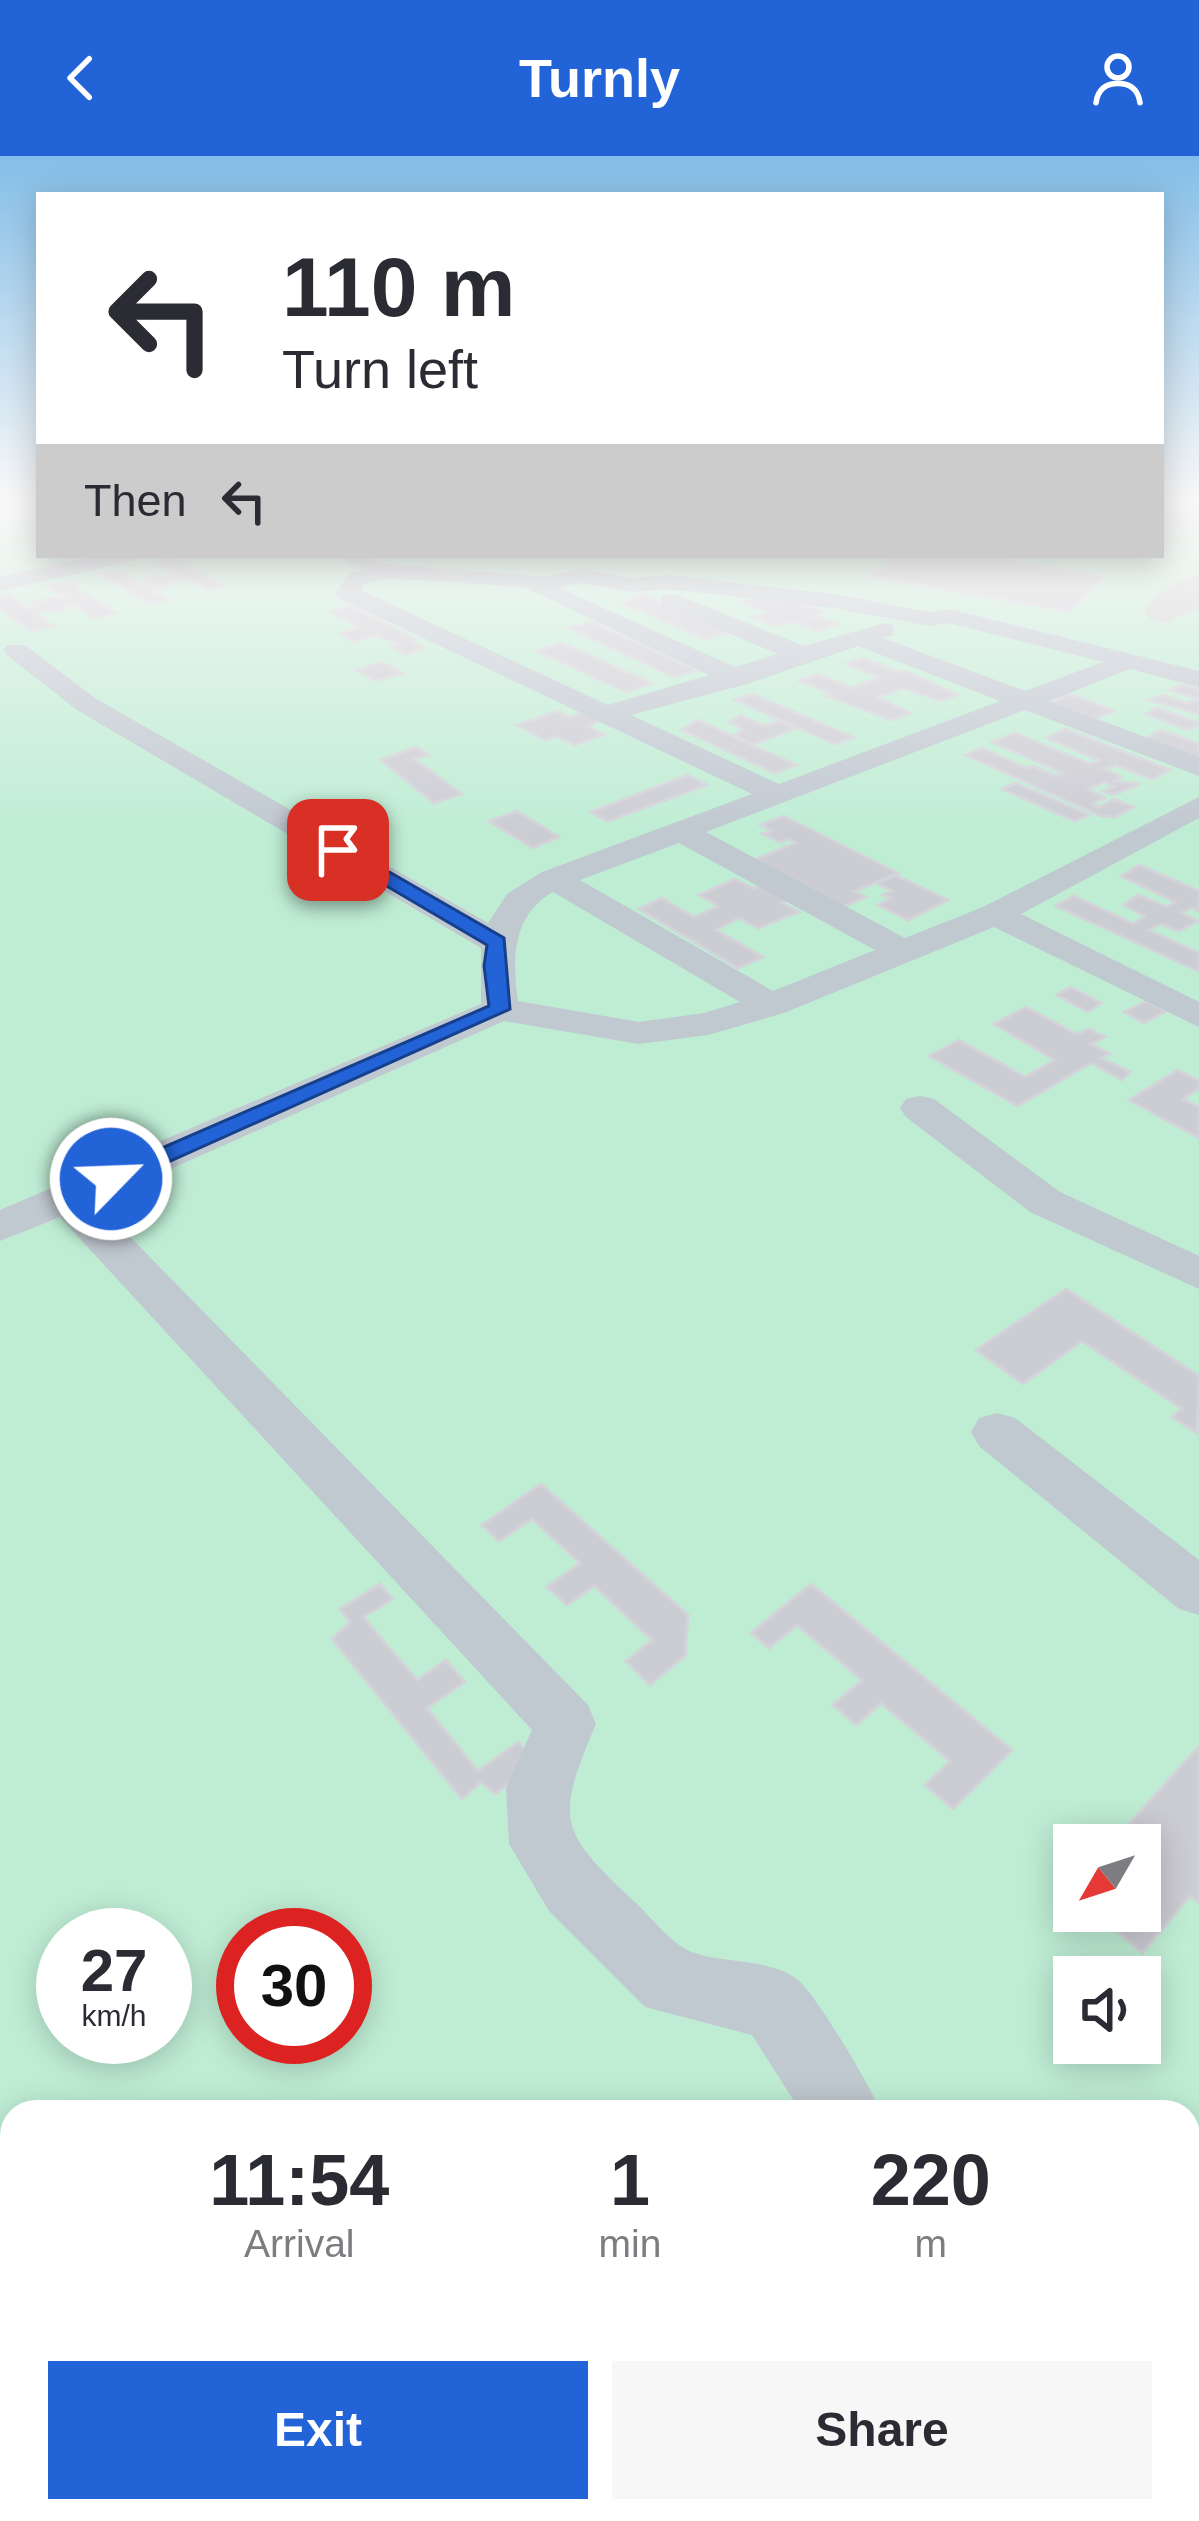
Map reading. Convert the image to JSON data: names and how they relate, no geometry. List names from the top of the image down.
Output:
{
  "north": "bottom left",
  "page": {
    "header": "Turnly",
    "turn": ["110 m", "Turn left"],
    "then": "Then",
    "speed": "27 km/h",
    "limit": "30",
    "eta": [
      "11:54",
      "Arrival",
      "1",
      "min",
      "220",
      "m"
    ],
    "buttons": ["Exit", "Share"]
  }
}
